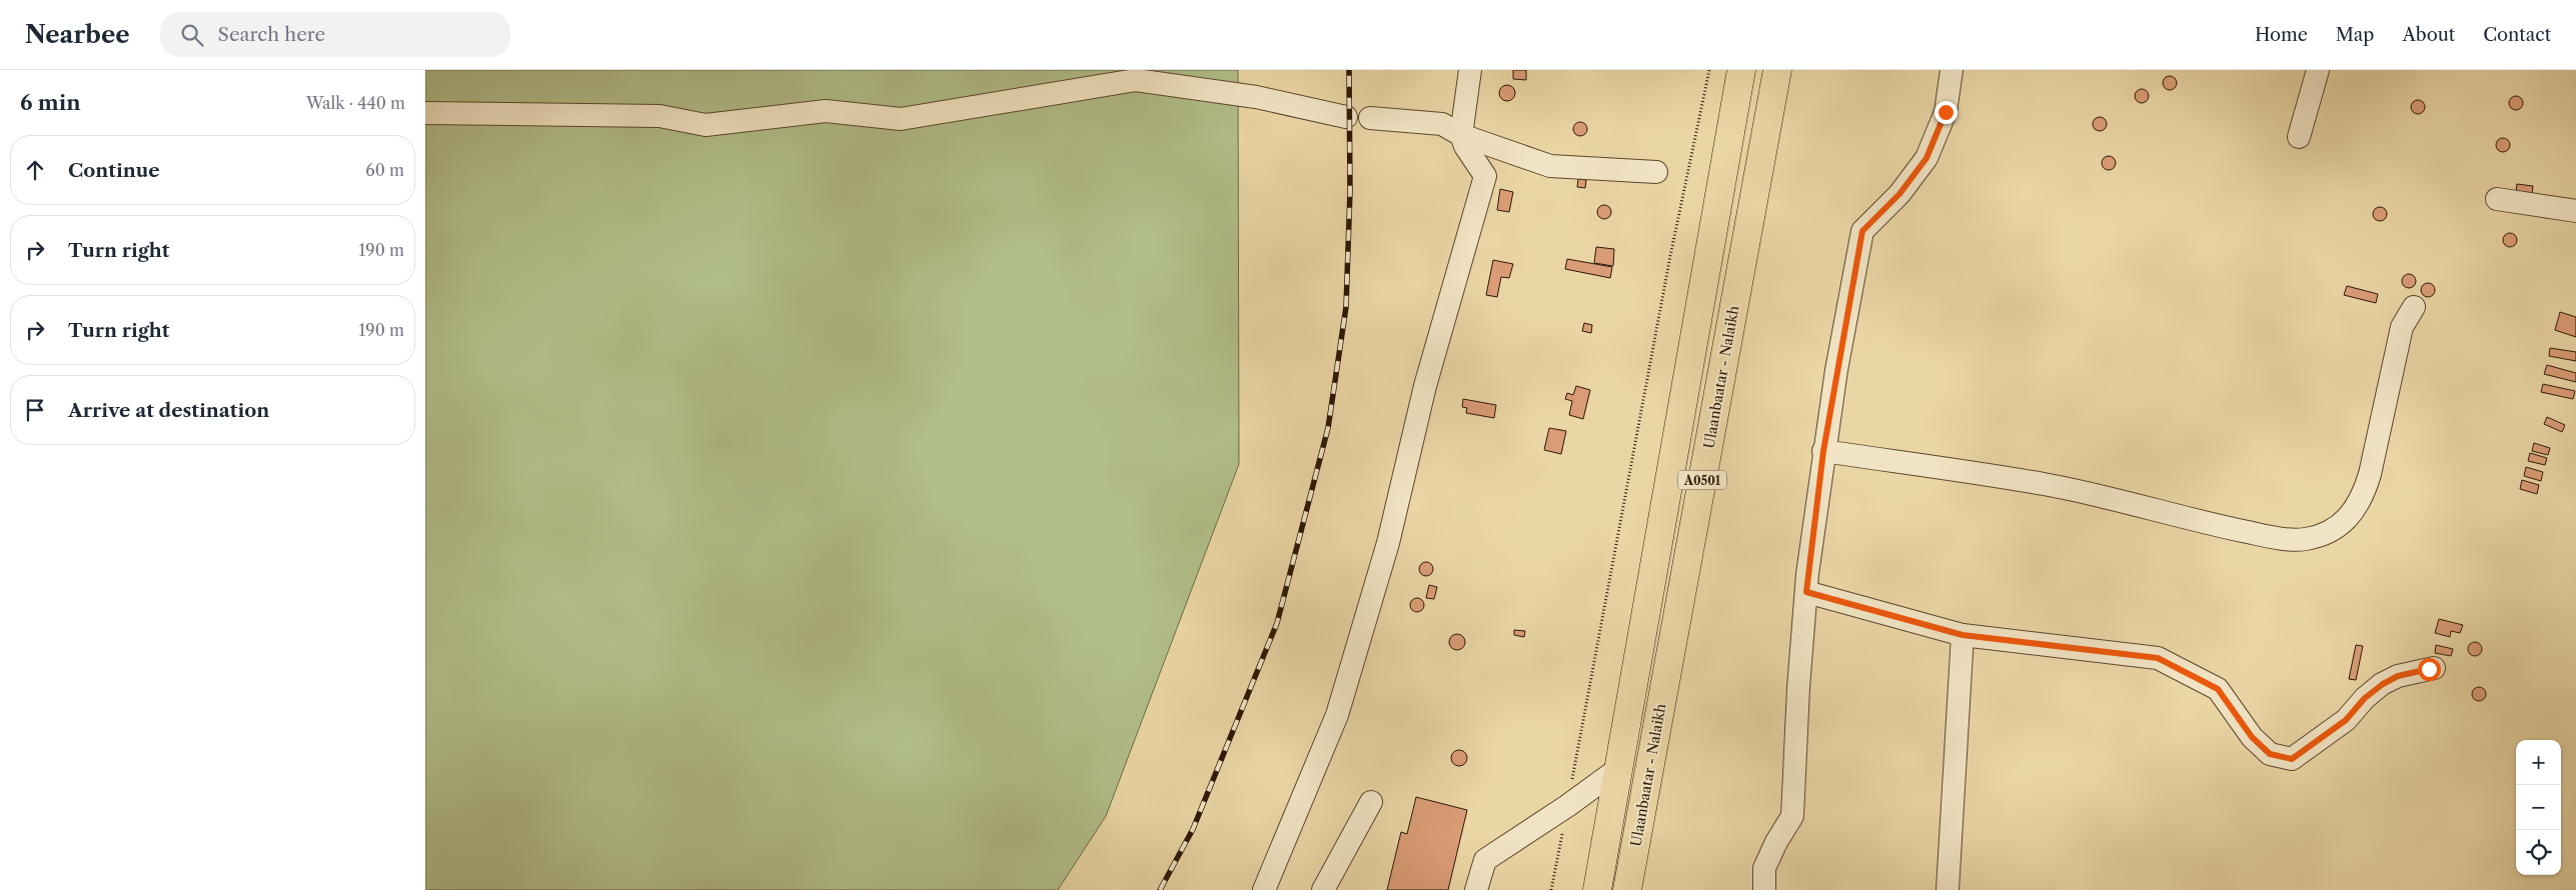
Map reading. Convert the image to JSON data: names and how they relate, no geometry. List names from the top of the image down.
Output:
{
  "streets": {
    "highway": ["Ulaanbaatar - Nalaikh", "A0501"]
  },
  "page": {
    "header": "Nearbee",
    "search": "Search here",
    "nav": [
      "Home",
      "Map",
      "About",
      "Contact"
    ],
    "heading": ["6 min", "Walk · 440 m"],
    "list": [
      ["Continue", "60 m"],
      ["Turn right", "190 m"],
      ["Turn right", "190 m"],
      "Arrive at destination"
    ],
    "map_buttons": ["+", "−"]
  }
}
